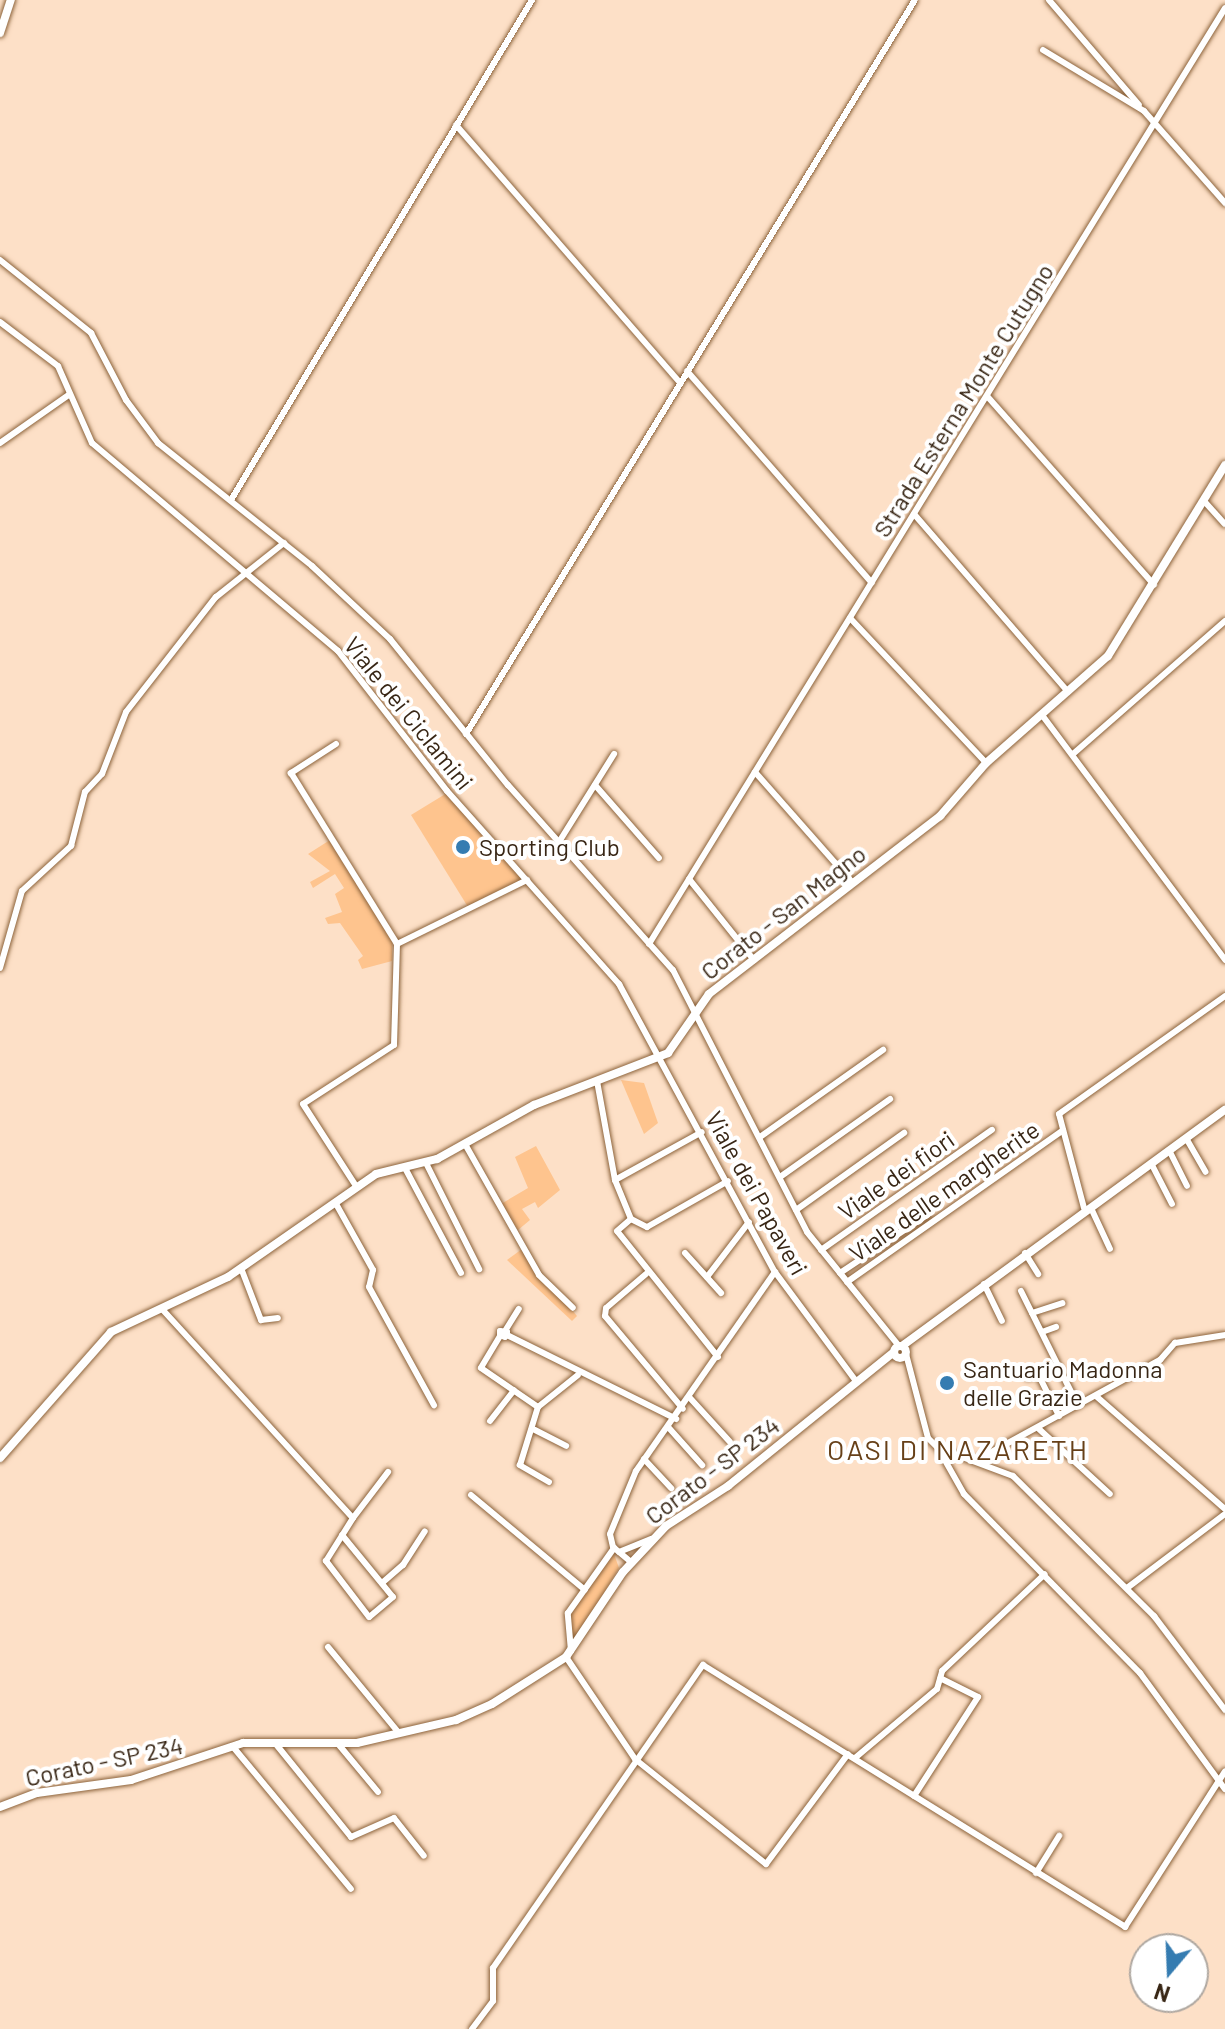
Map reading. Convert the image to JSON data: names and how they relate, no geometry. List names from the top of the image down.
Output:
{
  "streets": {
    "main road": ["Corato - San Magno", "Corato - SP 234"],
    "street": [
      "Strada Esterna Monte Cutugno",
      "Viale dei Ciclamini",
      "Viale dei fiori",
      "Viale delle margherite",
      "Viale dei Papaveri"
    ]
  },
  "crossings": [
    ["Viale dei Ciclamini", "Corato - San Magno"],
    ["Viale dei Ciclamini", "Viale dei Papaveri"],
    ["Corato - San Magno", "Viale dei Papaveri"],
    ["Viale dei Papaveri", "Corato - SP 234"]
  ],
  "districts": ["OASI DI NAZARETH"],
  "places": ["Sporting Club", "Santuario Madonna delle Grazie"],
  "north": "bottom"
}
